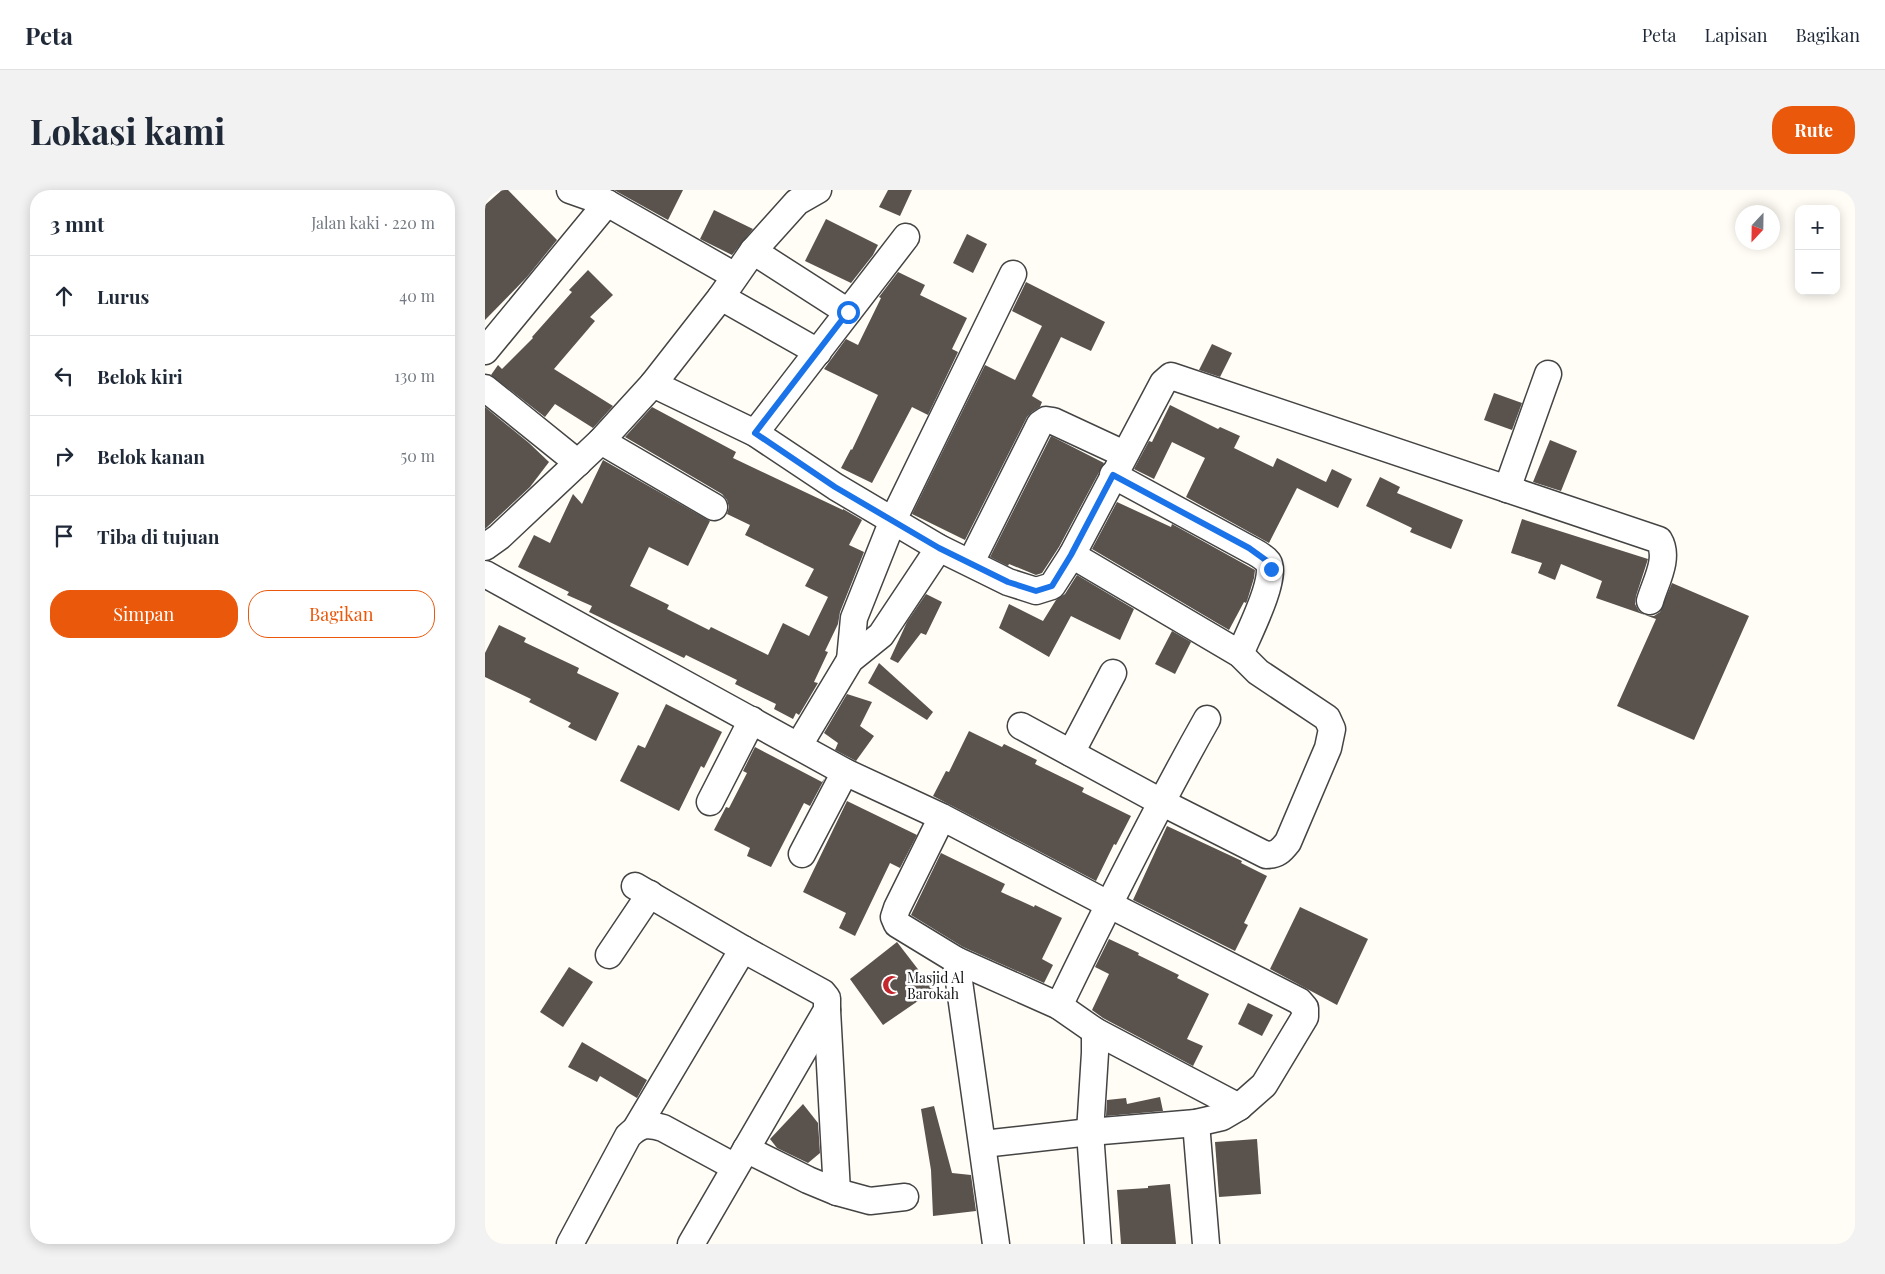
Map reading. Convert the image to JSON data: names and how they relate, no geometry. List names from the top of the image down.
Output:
{
  "places": {
    "mosque": ["Masjid Al Barokah"]
  },
  "north": "bottom",
  "page": {
    "header": "Peta",
    "nav": ["Peta", "Lapisan", "Bagikan"],
    "buttons": [
      "Rute",
      ["Simpan", "Bagikan"]
    ],
    "title": "Lokasi kami",
    "heading": ["3 mnt", "Jalan kaki · 220 m"],
    "map_buttons": ["+", "−"],
    "list": [
      ["Lurus", "40 m"],
      ["Belok kiri", "130 m"],
      ["Belok kanan", "50 m"],
      "Tiba di tujuan"
    ]
  }
}
